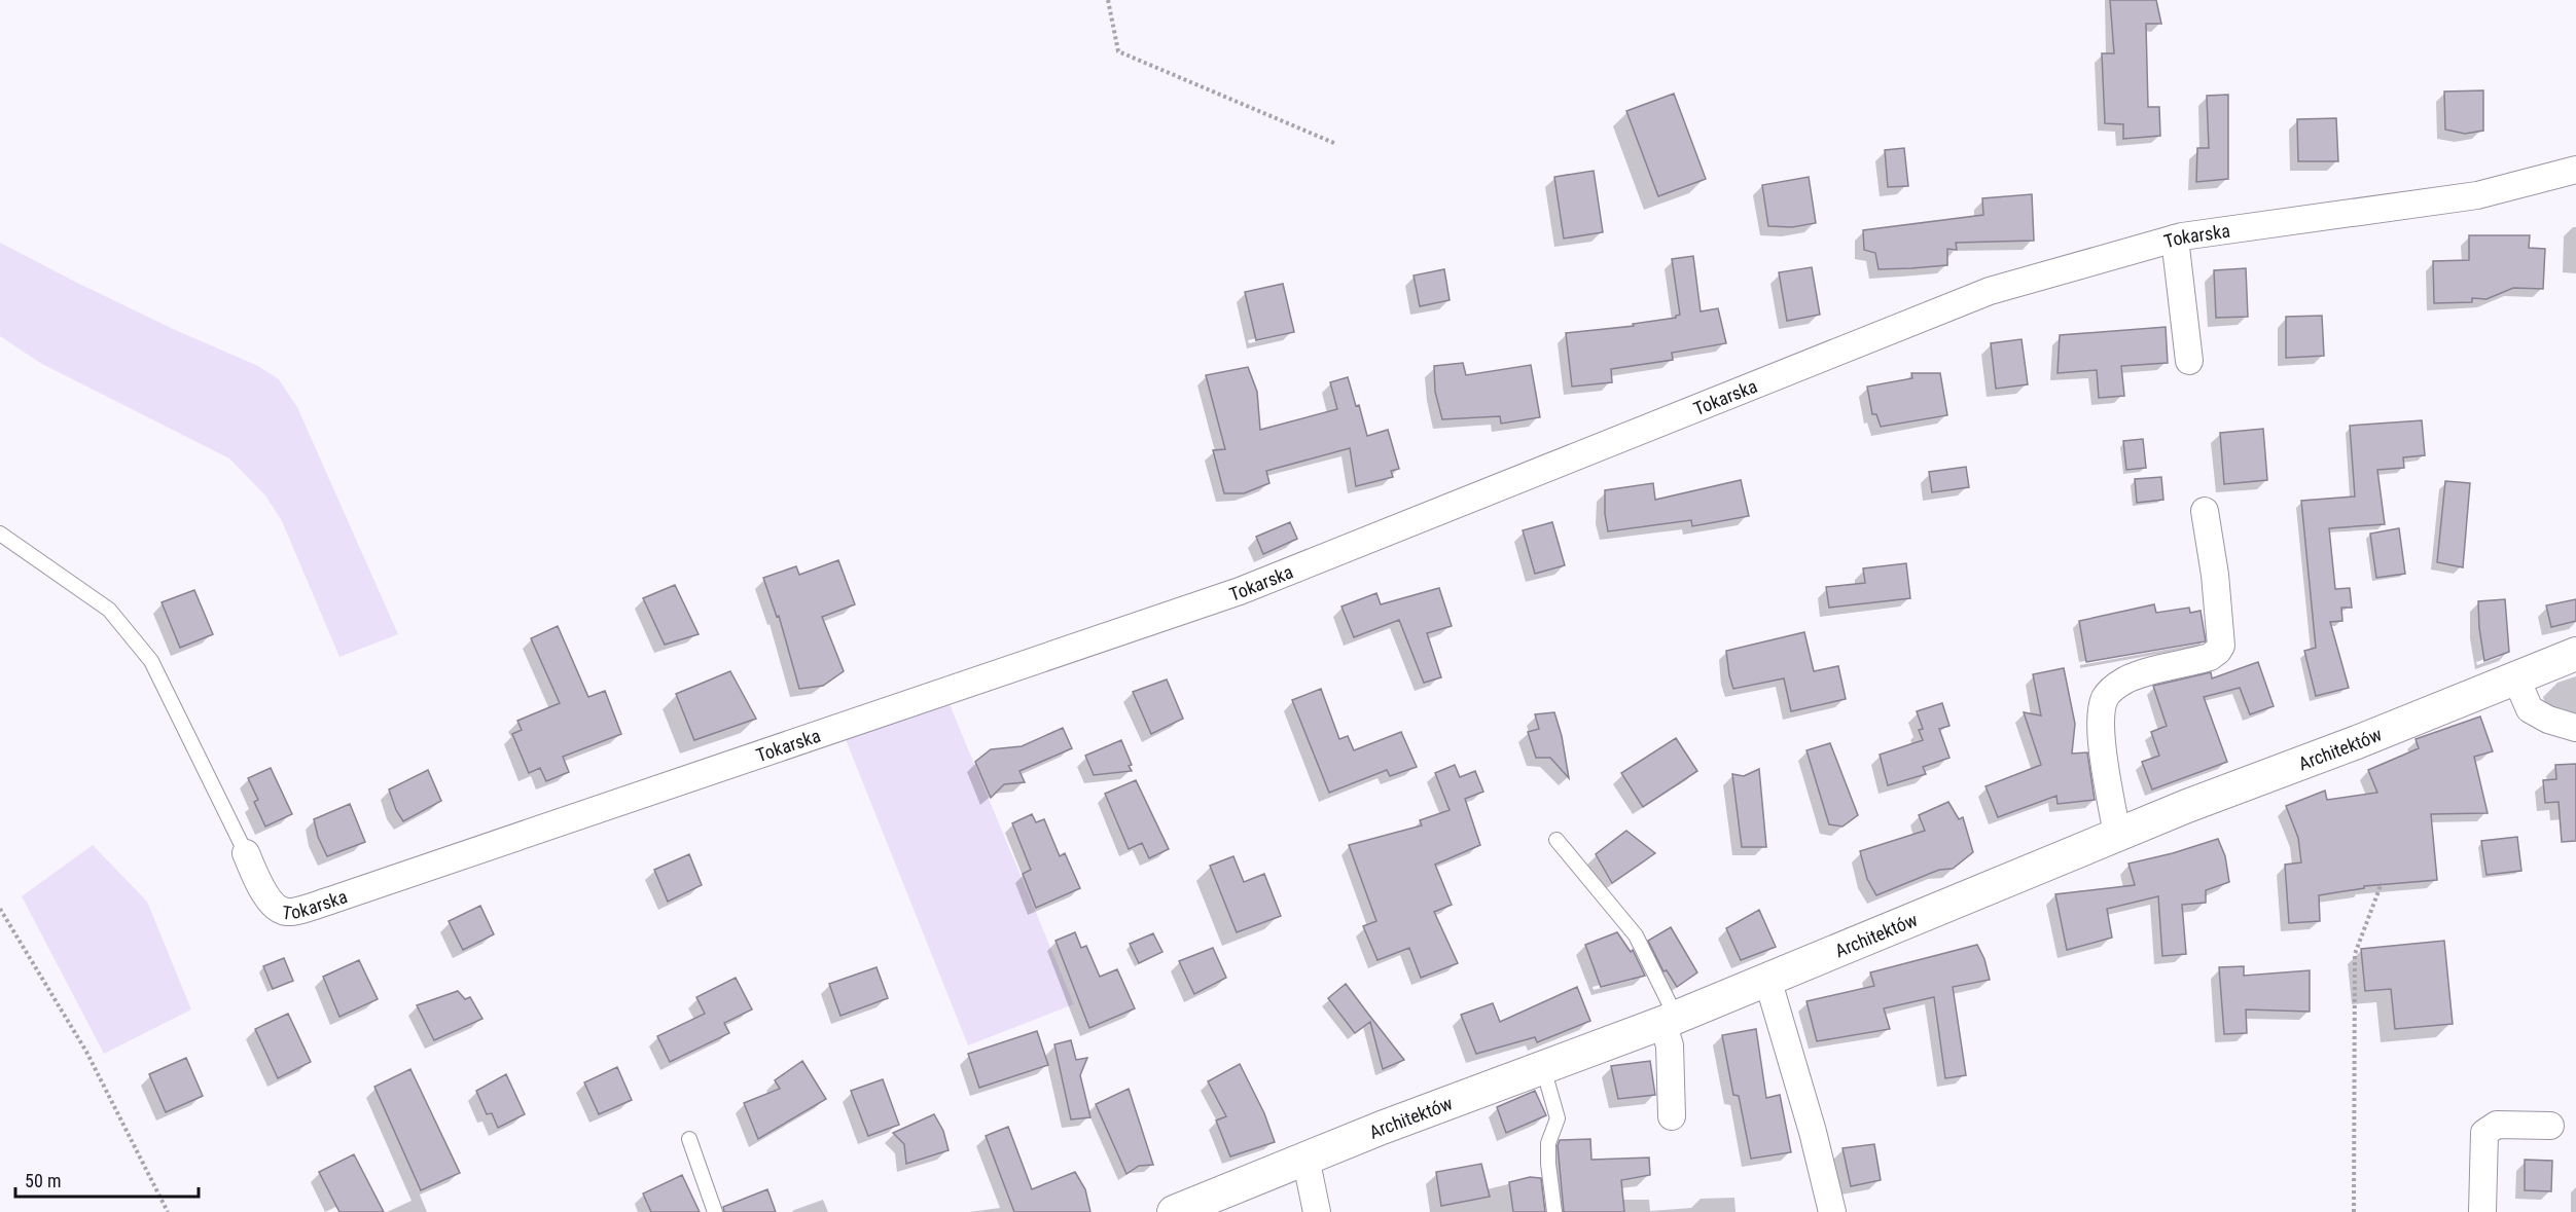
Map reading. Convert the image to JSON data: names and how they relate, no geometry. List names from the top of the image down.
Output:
{
  "streets": {
    "street": ["Tokarska", "Architektów"]
  },
  "scale_bar": "50 m"
}
